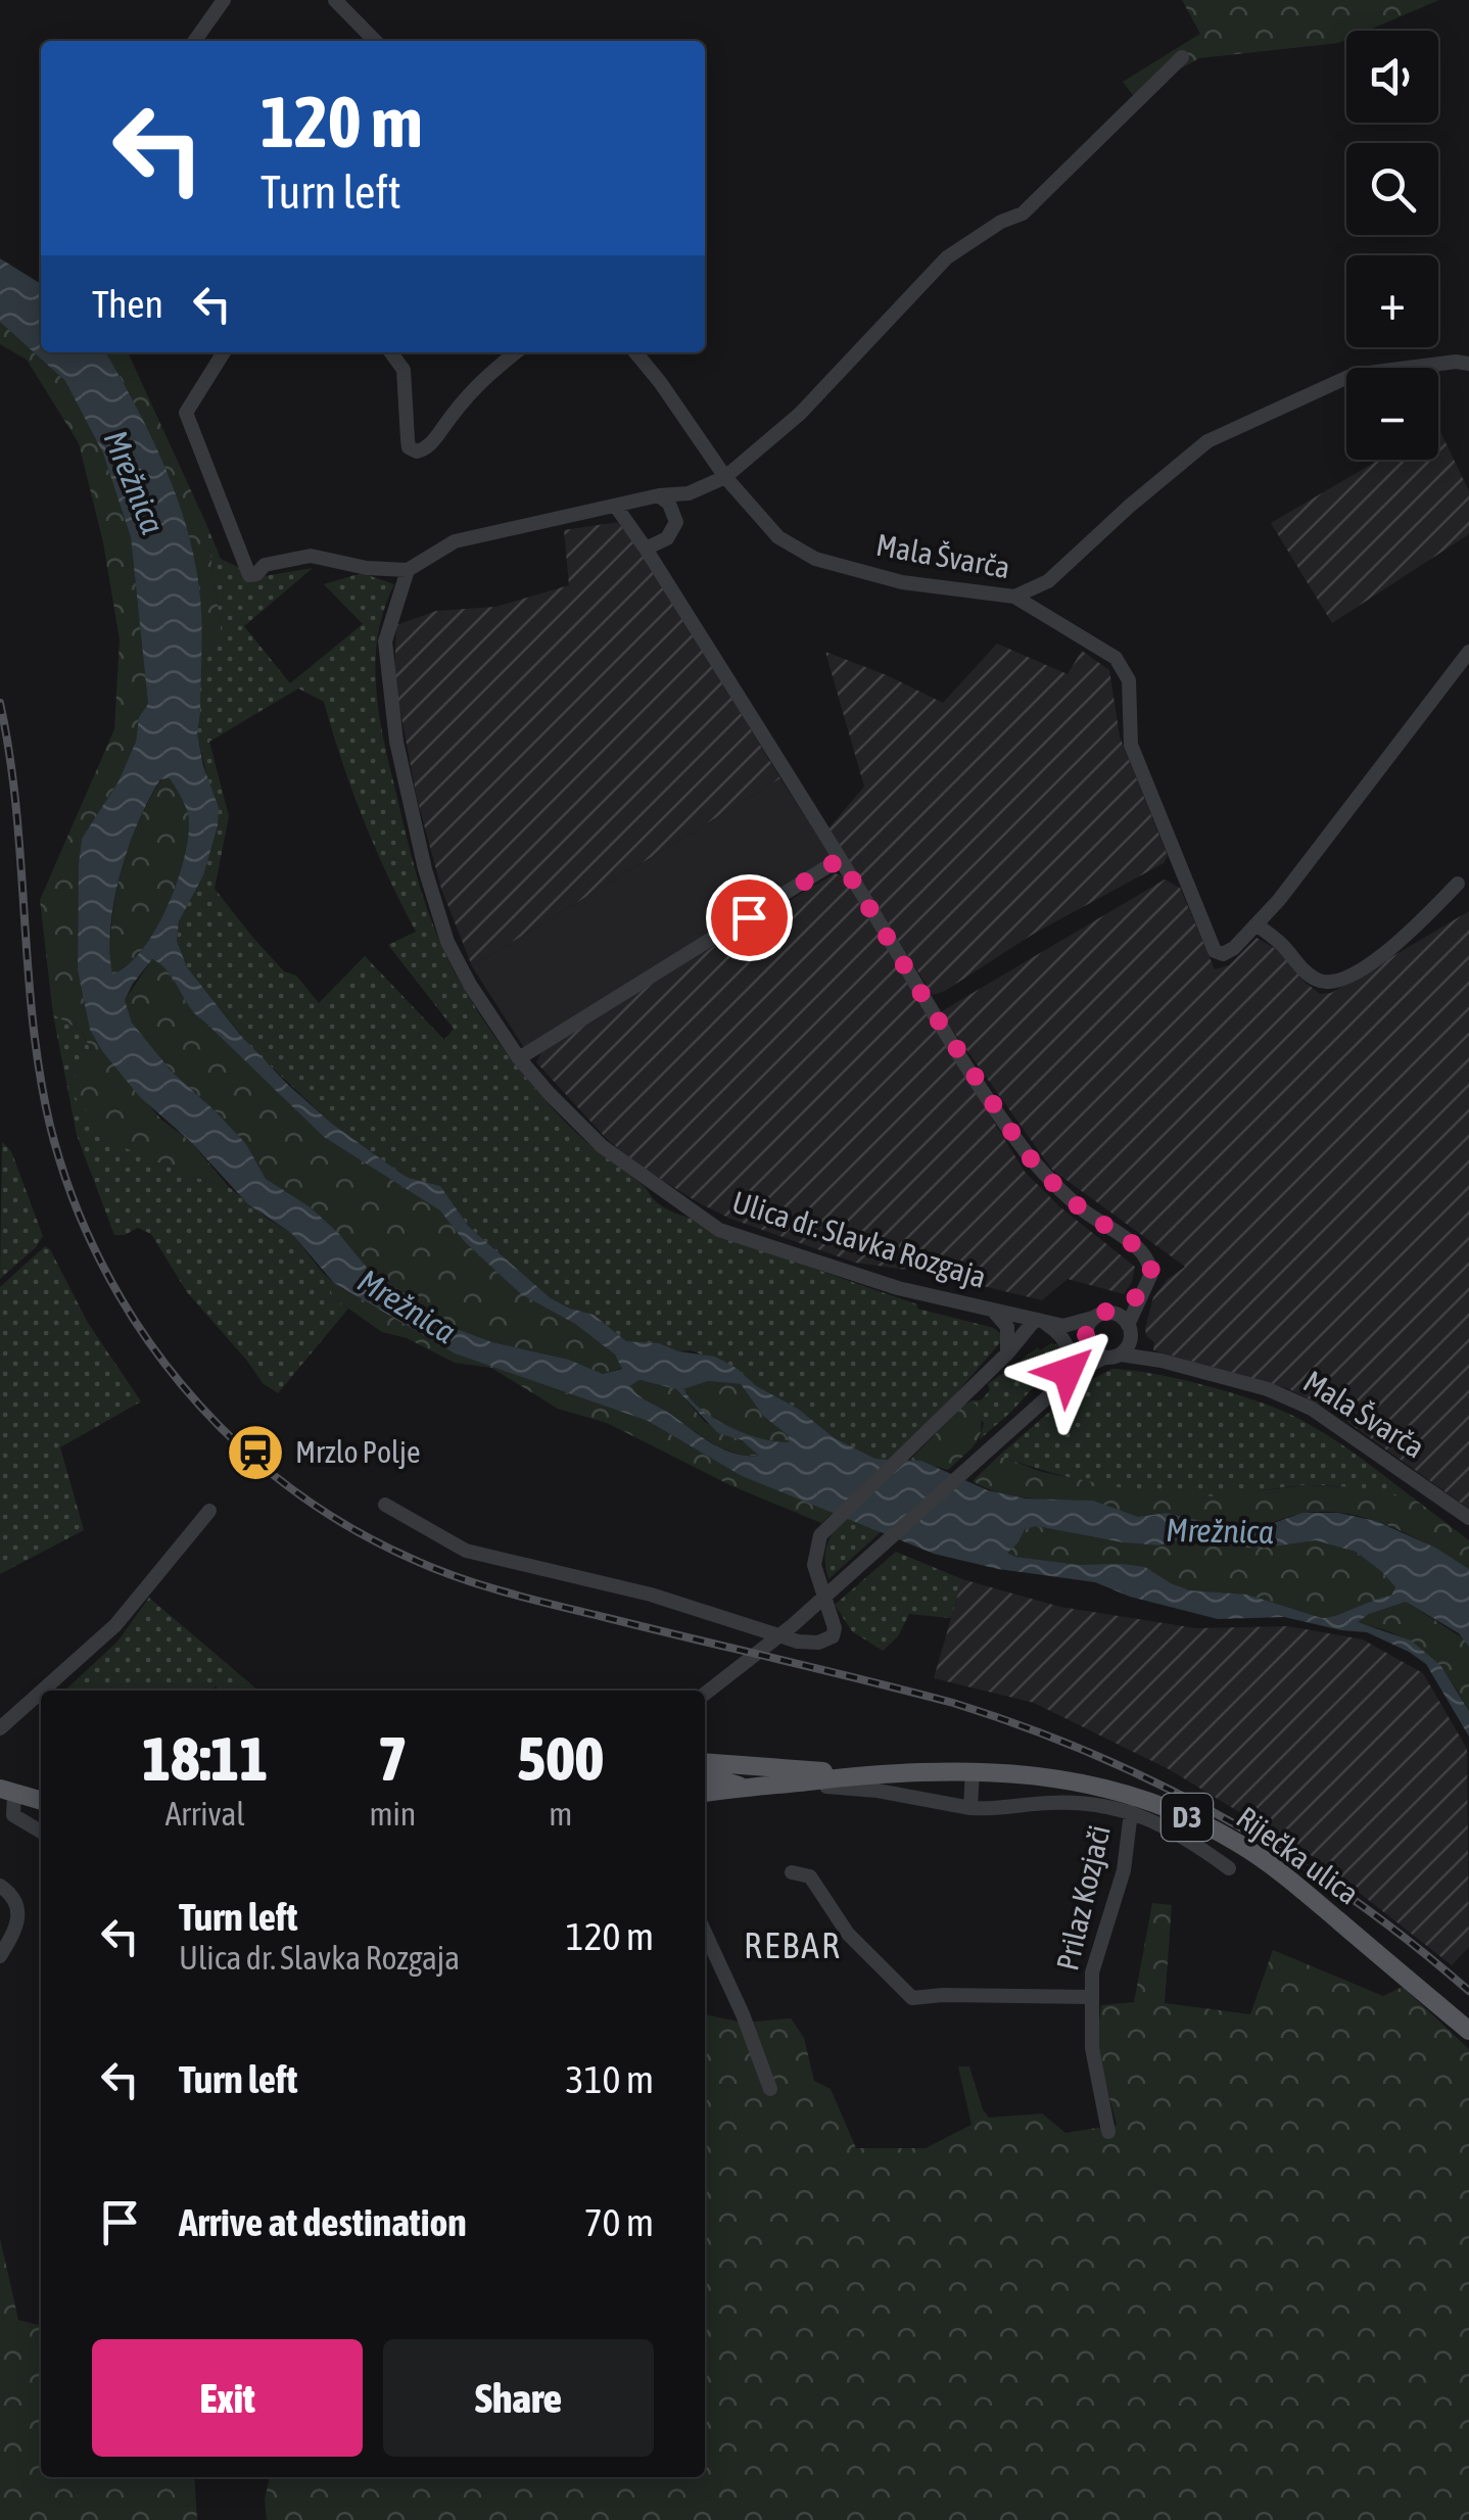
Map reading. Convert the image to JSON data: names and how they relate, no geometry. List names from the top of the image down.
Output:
{
  "streets": {
    "main road": ["D3", "Riječka ulica"],
    "street": ["Mala Švarča", "Ulica dr. Slavka Rozgaja", "Prilaz Kozjači"]
  },
  "crossings": [
    ["Mala Švarča", "Ulica dr. Slavka Rozgaja"],
    ["Riječka ulica", "Prilaz Kozjači"]
  ],
  "districts": ["REBAR"],
  "water": ["Mrežnica"],
  "places": {
    "station": ["Mrzlo Polje"]
  },
  "page": {
    "map_buttons": ["+", "−"],
    "turn": ["120 m", "Turn left"],
    "then": "Then",
    "eta": [
      "18:11",
      "Arrival",
      "7",
      "min",
      "500",
      "m"
    ],
    "list": [
      {
        "name": "Turn left",
        "note": "Ulica dr. Slavka Rozgaja",
        "value": "120 m"
      },
      {
        "name": "Turn left",
        "value": "310 m"
      },
      {
        "name": "Arrive at destination",
        "value": "70 m"
      }
    ],
    "buttons": ["Exit", "Share"]
  }
}
